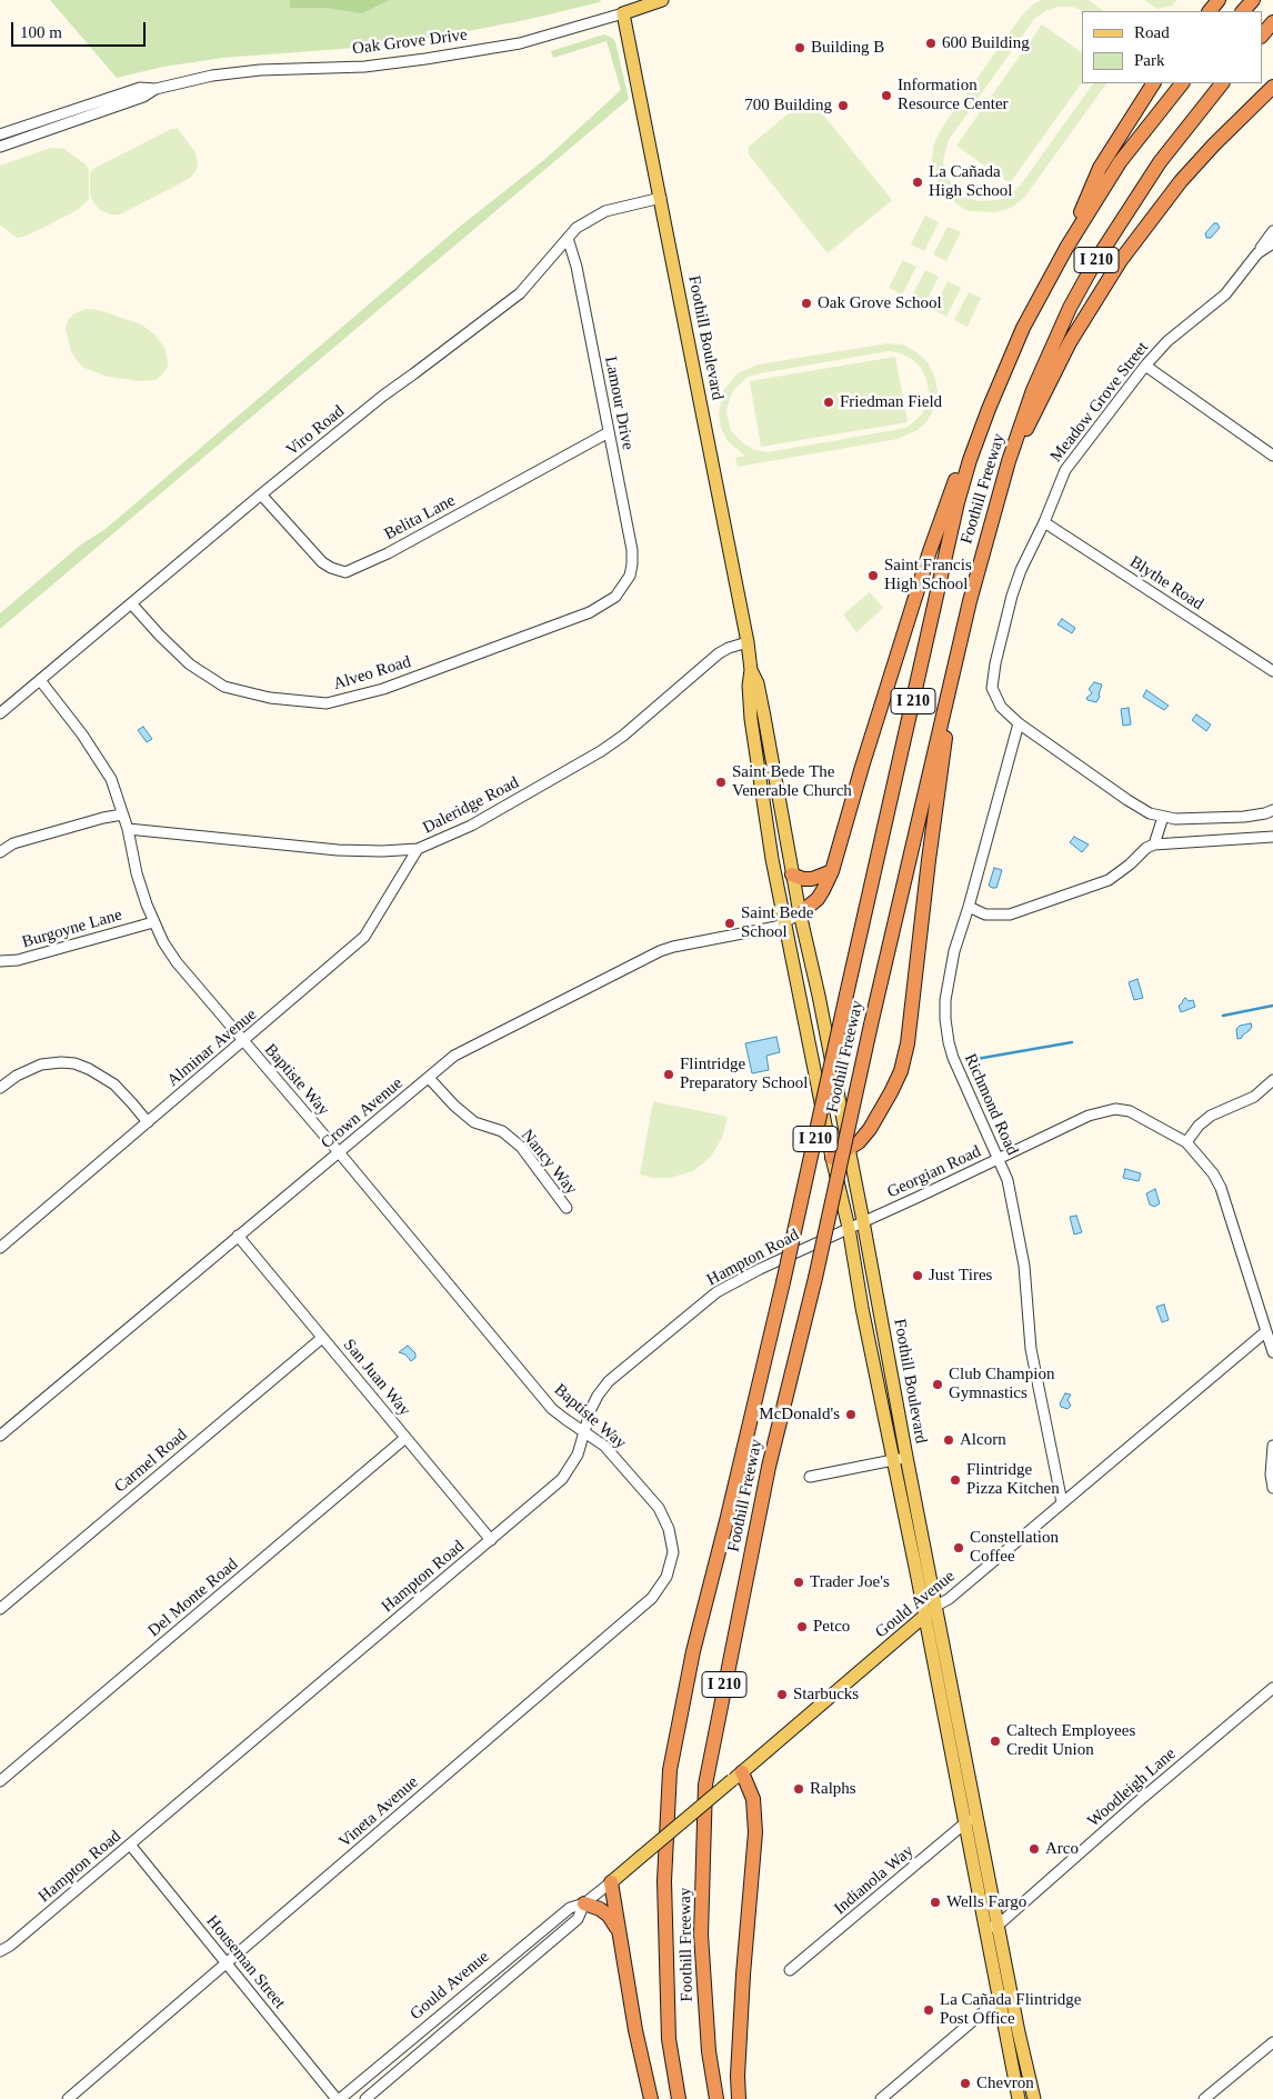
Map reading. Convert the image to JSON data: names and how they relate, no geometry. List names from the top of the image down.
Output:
{
  "streets": {
    "highway": ["I 210", "Foothill Freeway"],
    "main road": ["Oak Grove Drive", "Foothill Boulevard", "Gould Avenue"],
    "street": [
      "Meadow Grove Street",
      "Lamour Drive",
      "Viro Road",
      "Belita Lane",
      "Blythe Road",
      "Alveo Road",
      "Daleridge Road",
      "Burgoyne Lane",
      "Alminar Avenue",
      "Baptiste Way",
      "Richmond Road",
      "Crown Avenue",
      "Nancy Way",
      "Georgian Road",
      "Hampton Road",
      "San Juan Way",
      "Carmel Road",
      "Del Monte Road",
      "Woodleigh Lane",
      "Vineta Avenue",
      "Indianola Way",
      "Houseman Street"
    ]
  },
  "crossings": [
    ["Oak Grove Drive", "Foothill Boulevard"],
    ["Foothill Boulevard", "Viro Road"],
    ["Foothill Boulevard", "Daleridge Road"],
    ["Foothill Boulevard", "Crown Avenue"],
    ["Foothill Boulevard", "Georgian Road"],
    ["Foothill Boulevard", "Hampton Road"],
    ["Foothill Boulevard", "Gould Avenue"],
    ["Foothill Boulevard", "Woodleigh Lane"],
    ["Foothill Boulevard", "Indianola Way"],
    ["Meadow Grove Street", "Blythe Road"],
    ["Meadow Grove Street", "Richmond Road"],
    ["Lamour Drive", "Viro Road"],
    ["Lamour Drive", "Belita Lane"],
    ["Lamour Drive", "Alveo Road"],
    ["Viro Road", "Belita Lane"],
    ["Viro Road", "Alveo Road"],
    ["Viro Road", "Baptiste Way"],
    ["Daleridge Road", "Alminar Avenue"],
    ["Daleridge Road", "Baptiste Way"],
    ["Burgoyne Lane", "Baptiste Way"],
    ["Alminar Avenue", "Baptiste Way"],
    ["Baptiste Way", "Crown Avenue"],
    ["Baptiste Way", "Hampton Road"],
    ["Baptiste Way", "Vineta Avenue"],
    ["Richmond Road", "Georgian Road"],
    ["Richmond Road", "Gould Avenue"],
    ["Crown Avenue", "Nancy Way"],
    ["Crown Avenue", "San Juan Way"],
    ["Georgian Road", "Hampton Road"],
    ["Georgian Road", "Gould Avenue"],
    ["Hampton Road", "San Juan Way"],
    ["Hampton Road", "Houseman Street"],
    ["San Juan Way", "Carmel Road"],
    ["San Juan Way", "Del Monte Road"],
    ["Gould Avenue", "Houseman Street"],
    ["Vineta Avenue", "Houseman Street"]
  ],
  "places": [
    "600 Building",
    "Building B",
    "Information Resource Center",
    "700 Building",
    "La Cañada High School",
    "Oak Grove School",
    "Friedman Field",
    "Saint Francis High School",
    "Saint Bede The Venerable Church",
    "Saint Bede School",
    "Flintridge Preparatory School",
    "Just Tires",
    "Club Champion Gymnastics",
    "McDonald's",
    "Alcorn",
    "Flintridge Pizza Kitchen",
    "Constellation Coffee",
    "Trader Joe's",
    "Petco",
    "Starbucks",
    "Caltech Employees Credit Union",
    "Ralphs",
    "Arco",
    "Wells Fargo",
    "La Cañada Flintridge Post Office",
    "Chevron"
  ],
  "legend": ["Road", "Park"],
  "scale_bar": "100 m"
}
